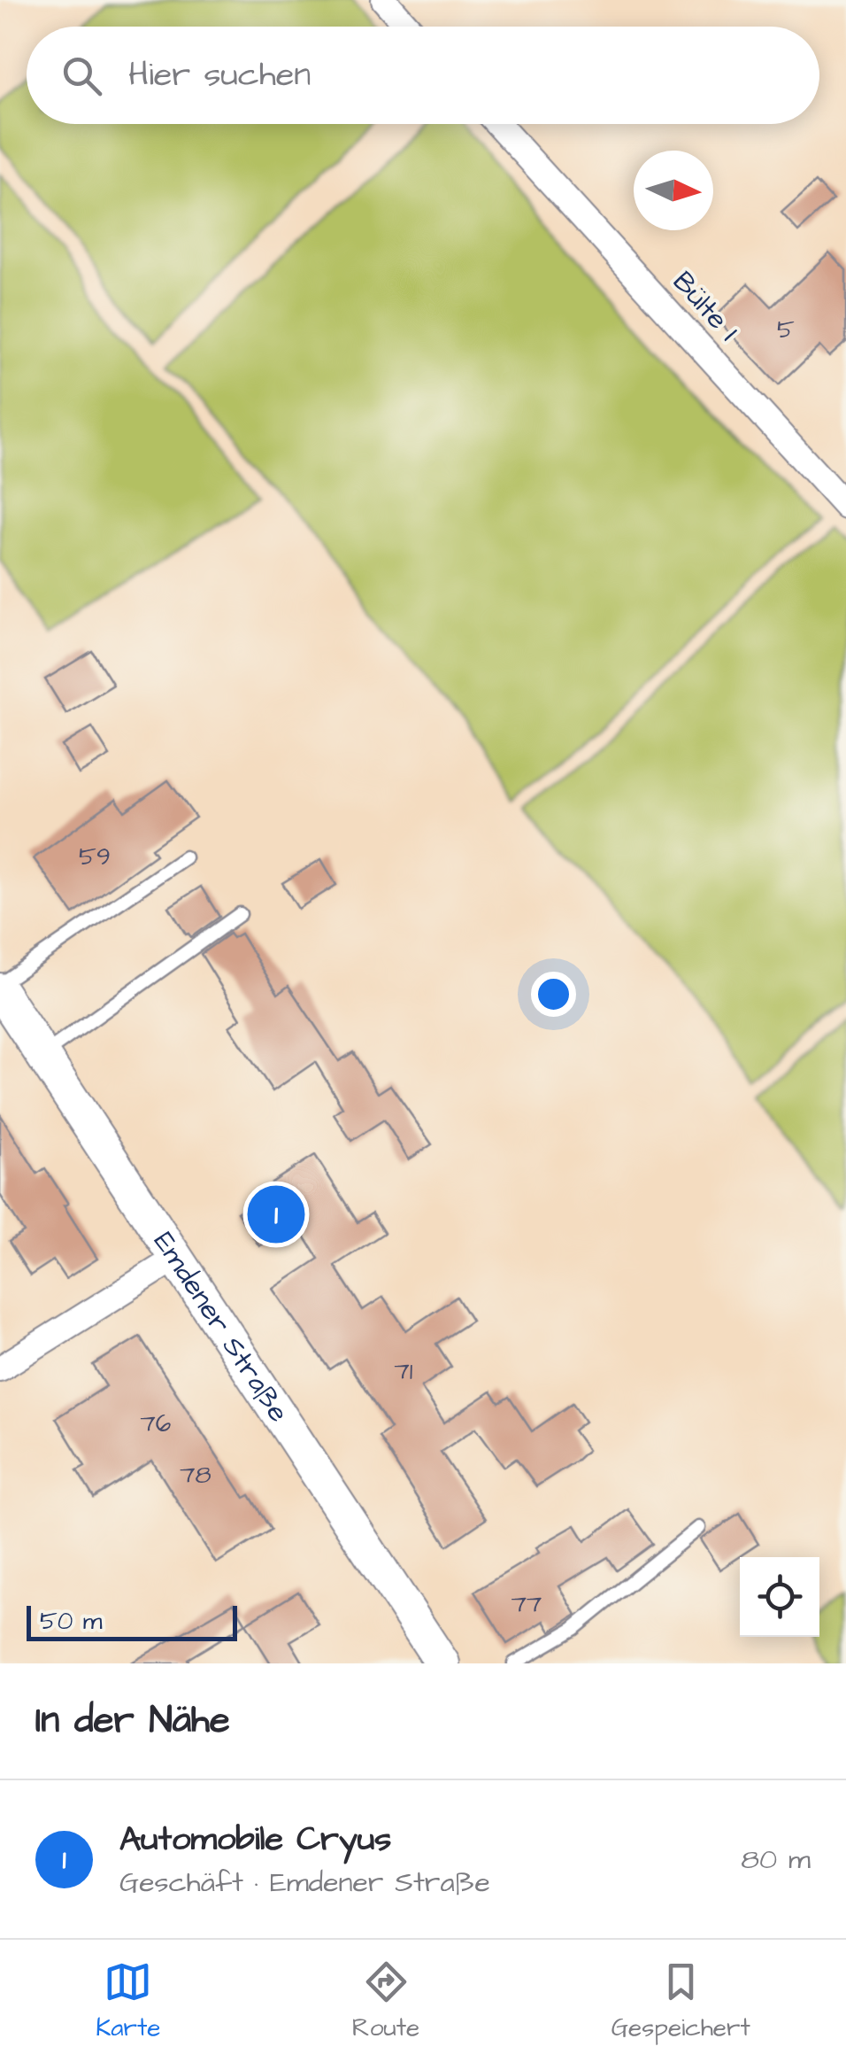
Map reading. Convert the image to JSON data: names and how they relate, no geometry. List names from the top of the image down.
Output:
{
  "streets": {
    "street": ["Bülte I", "Emdener Straße"]
  },
  "house_numbers": [
    "5",
    "59",
    "71",
    "76",
    "78",
    "77"
  ],
  "scale_bar": "50 m",
  "north": "right",
  "page": {
    "search": "Hier suchen",
    "pins": "1",
    "scale": "50 m",
    "heading": "In der Nähe",
    "list": [
      {
        "mark": "1",
        "name": "Automobile Cryus",
        "note": "Geschäft · Emdener Straße",
        "value": "80 m"
      }
    ],
    "nav": ["Karte", "Route", "Gespeichert"]
  }
}
